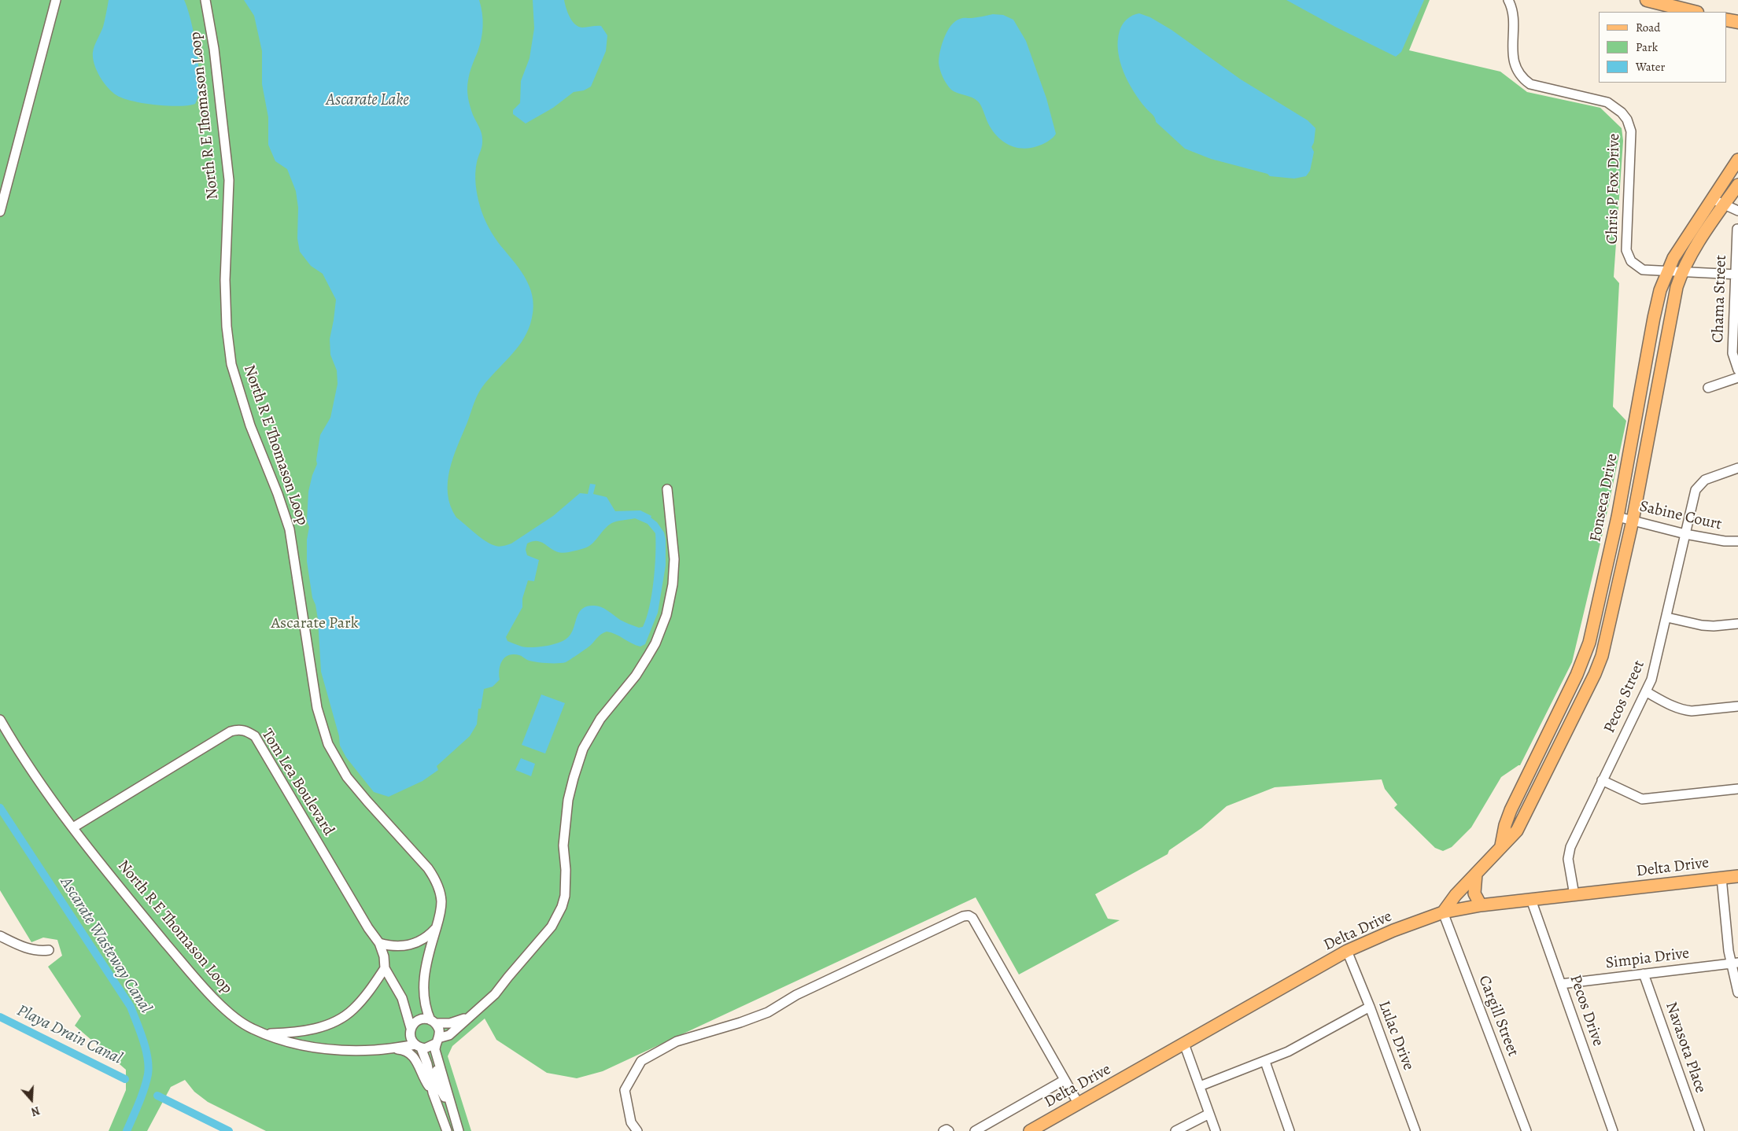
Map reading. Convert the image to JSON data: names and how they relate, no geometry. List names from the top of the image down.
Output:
{
  "streets": {
    "main road": ["Fonseca Drive", "Delta Drive"],
    "street": [
      "North R E Thomason Loop",
      "Chris P Fox Drive",
      "Chama Street",
      "Sabine Court",
      "Pecos Street",
      "Tom Lea Boulevard",
      "Simpia Drive",
      "Pecos Drive",
      "Cargill Street",
      "Lulac Drive",
      "Navasota Place"
    ]
  },
  "crossings": [
    ["North R E Thomason Loop", "Tom Lea Boulevard"],
    ["Chris P Fox Drive", "Chama Street"],
    ["Chris P Fox Drive", "Fonseca Drive"],
    ["Fonseca Drive", "Sabine Court"],
    ["Fonseca Drive", "Delta Drive"],
    ["Fonseca Drive", "Cargill Street"],
    ["Sabine Court", "Pecos Street"],
    ["Pecos Street", "Delta Drive"],
    ["Delta Drive", "Pecos Drive"],
    ["Delta Drive", "Cargill Street"],
    ["Delta Drive", "Lulac Drive"],
    ["Simpia Drive", "Pecos Drive"],
    ["Simpia Drive", "Navasota Place"]
  ],
  "water": ["Ascarate Lake", "Ascarate Wasteway Canal", "Playa Drain Canal"],
  "parks": ["Ascarate Park"],
  "legend": ["Road", "Park", "Water"],
  "north": "bottom"
}
